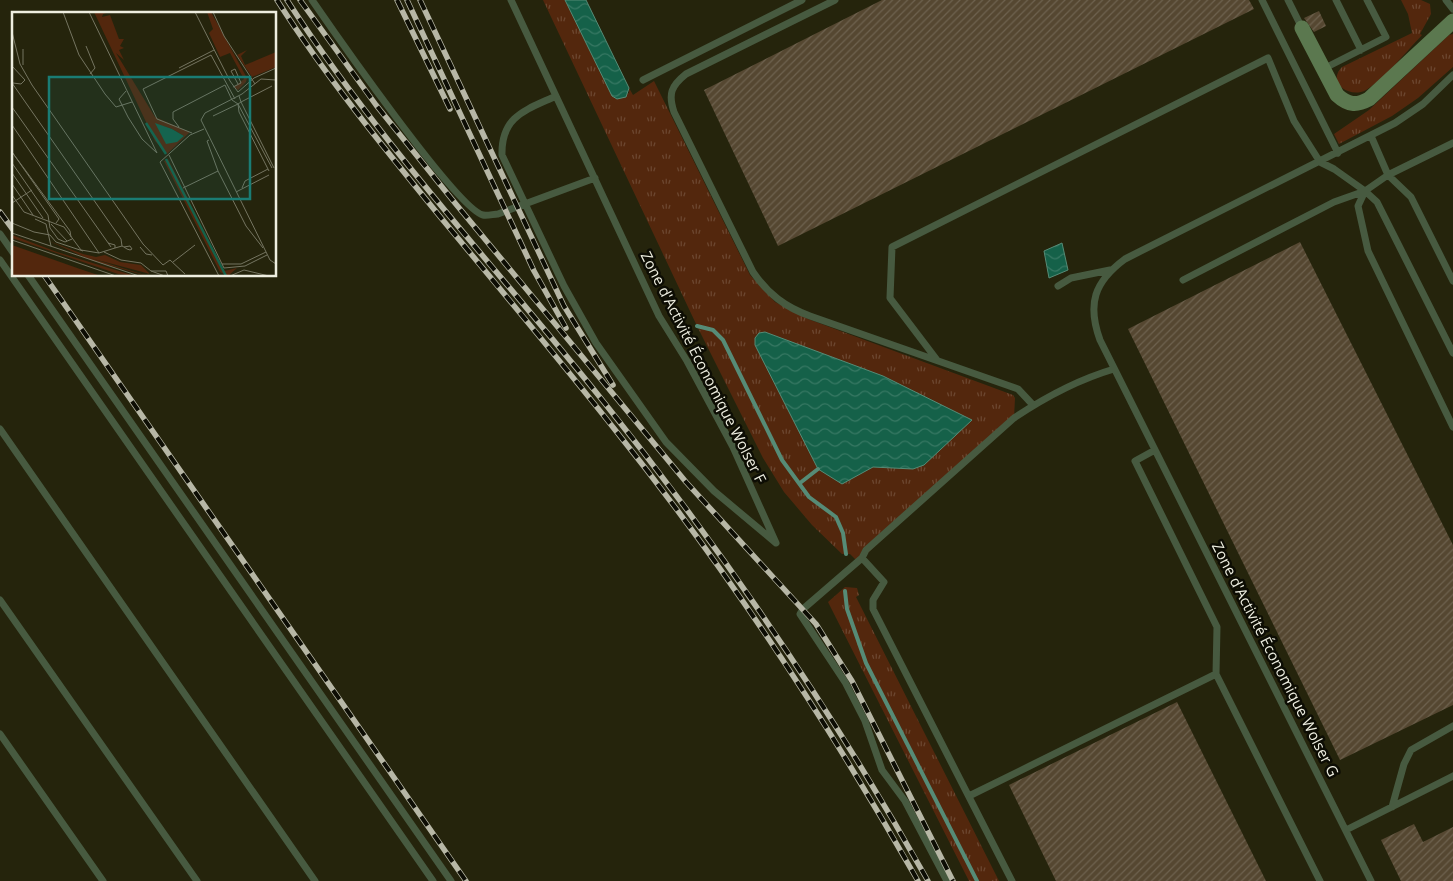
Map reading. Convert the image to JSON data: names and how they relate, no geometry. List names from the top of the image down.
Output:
{
  "streets": {
    "lane": ["Zone d'Activité Économique Wolser F", "Zone d'Activité Économique Wolser G"]
  }
}
